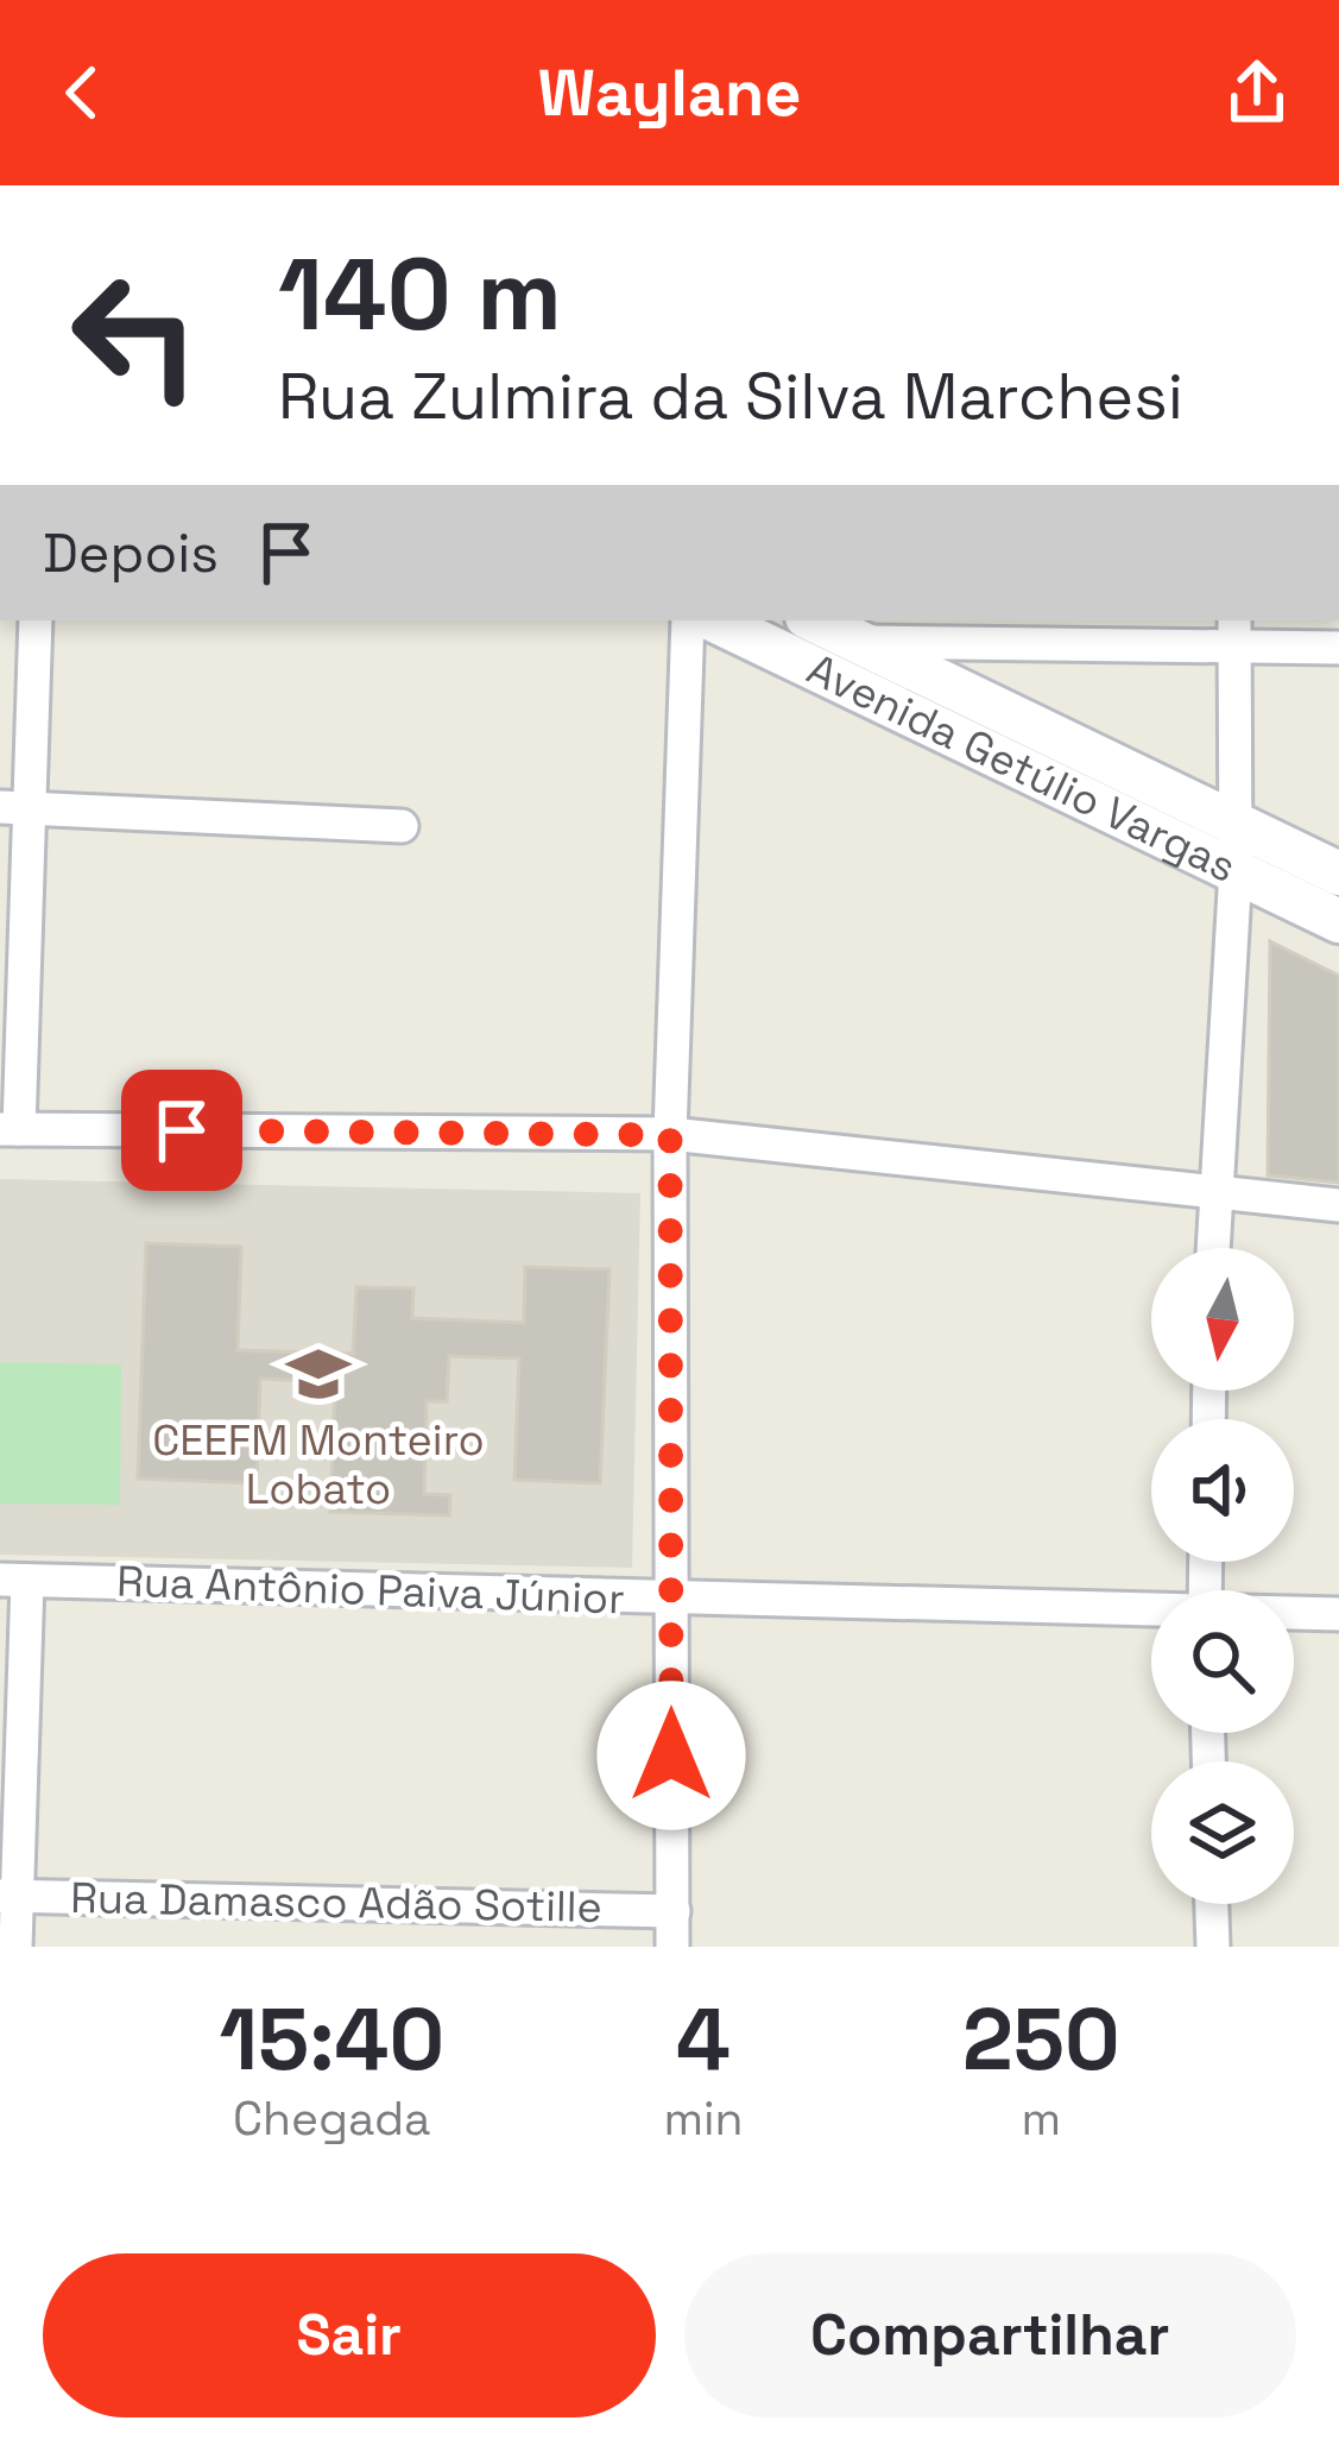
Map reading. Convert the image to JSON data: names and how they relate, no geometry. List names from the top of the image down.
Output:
{
  "streets": {
    "street": ["Avenida Getúlio Vargas", "Rua Antônio Paiva Júnior", "Rua Damasco Adão Sotille"]
  },
  "places": {
    "school or university": ["CEEFM Monteiro Lobato"]
  },
  "north": "bottom",
  "page": {
    "header": "Waylane",
    "turn": ["140 m", "Rua Zulmira da Silva Marchesi"],
    "then": "Depois",
    "eta": [
      "15:40",
      "Chegada",
      "4",
      "min",
      "250",
      "m"
    ],
    "buttons": ["Sair", "Compartilhar"]
  }
}
